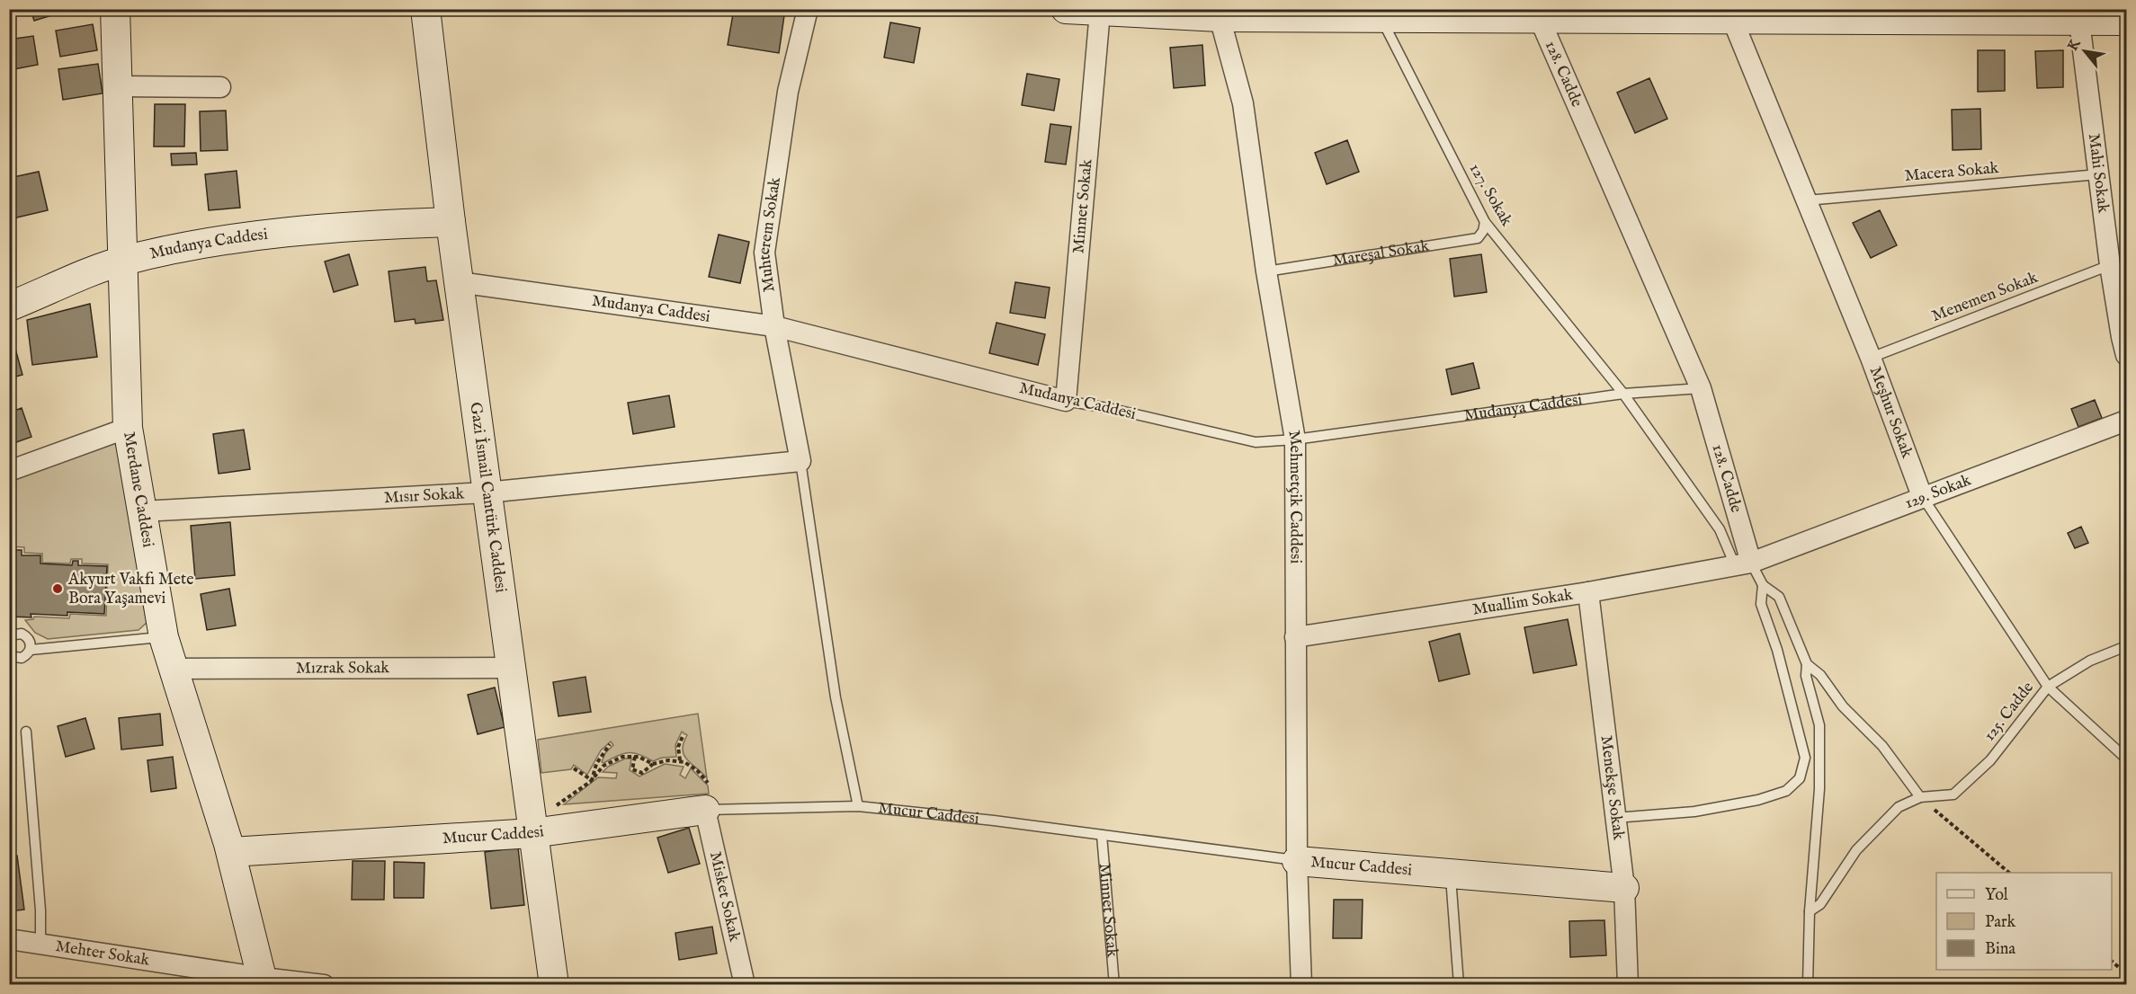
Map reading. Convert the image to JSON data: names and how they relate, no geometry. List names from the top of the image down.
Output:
{
  "streets": {
    "street": [
      "128. Cadde",
      "Mahi Sokak",
      "Minnet Sokak",
      "Muhterem Sokak",
      "Mudanya Caddesi",
      "Meşhur Sokak",
      "Merdane Caddesi",
      "129. Sokak",
      "Mısır Sokak",
      "Gazi İsmail Cantürk Caddesi",
      "Mehmetçik Caddesi",
      "Muallim Sokak",
      "Mızrak Sokak",
      "Menekşe Sokak",
      "Mucur Caddesi",
      "Misket Sokak",
      "Mehter Sokak"
    ],
    "lane": [
      "Macera Sokak",
      "127. Sokak",
      "Mareşal Sokak",
      "Menemen Sokak",
      "125. Cadde"
    ]
  },
  "crossings": [
    ["128. Cadde", "127. Sokak"],
    ["128. Cadde", "Mudanya Caddesi"],
    ["128. Cadde", "129. Sokak"],
    ["128. Cadde", "Muallim Sokak"],
    ["128. Cadde", "125. Cadde"],
    ["Macera Sokak", "Mahi Sokak"],
    ["Macera Sokak", "Meşhur Sokak"],
    ["Mahi Sokak", "Menemen Sokak"],
    ["127. Sokak", "Mudanya Caddesi"],
    ["127. Sokak", "Mareşal Sokak"],
    ["127. Sokak", "129. Sokak"],
    ["127. Sokak", "Muallim Sokak"],
    ["Minnet Sokak", "Mudanya Caddesi"],
    ["Minnet Sokak", "Mucur Caddesi"],
    ["Muhterem Sokak", "Mudanya Caddesi"],
    ["Muhterem Sokak", "Mısır Sokak"],
    ["Mudanya Caddesi", "Merdane Caddesi"],
    ["Mudanya Caddesi", "Gazi İsmail Cantürk Caddesi"],
    ["Mudanya Caddesi", "Mehmetçik Caddesi"],
    ["Mareşal Sokak", "Mehmetçik Caddesi"],
    ["Menemen Sokak", "Meşhur Sokak"],
    ["Meşhur Sokak", "129. Sokak"],
    ["Meşhur Sokak", "125. Cadde"],
    ["Merdane Caddesi", "Mısır Sokak"],
    ["Merdane Caddesi", "Mızrak Sokak"],
    ["Merdane Caddesi", "Mucur Caddesi"],
    ["Merdane Caddesi", "Mehter Sokak"],
    ["129. Sokak", "Muallim Sokak"],
    ["Mısır Sokak", "Gazi İsmail Cantürk Caddesi"],
    ["Gazi İsmail Cantürk Caddesi", "Mızrak Sokak"],
    ["Gazi İsmail Cantürk Caddesi", "Mucur Caddesi"],
    ["Mehmetçik Caddesi", "Muallim Sokak"],
    ["Mehmetçik Caddesi", "Mucur Caddesi"],
    ["Muallim Sokak", "Menekşe Sokak"],
    ["Menekşe Sokak", "Mucur Caddesi"],
    ["Mucur Caddesi", "Misket Sokak"]
  ],
  "places": ["Akyurt Vakfı Mete Bora Yaşamevi"],
  "legend": ["Yol", "Park", "Bina"],
  "north": "top left"
}
